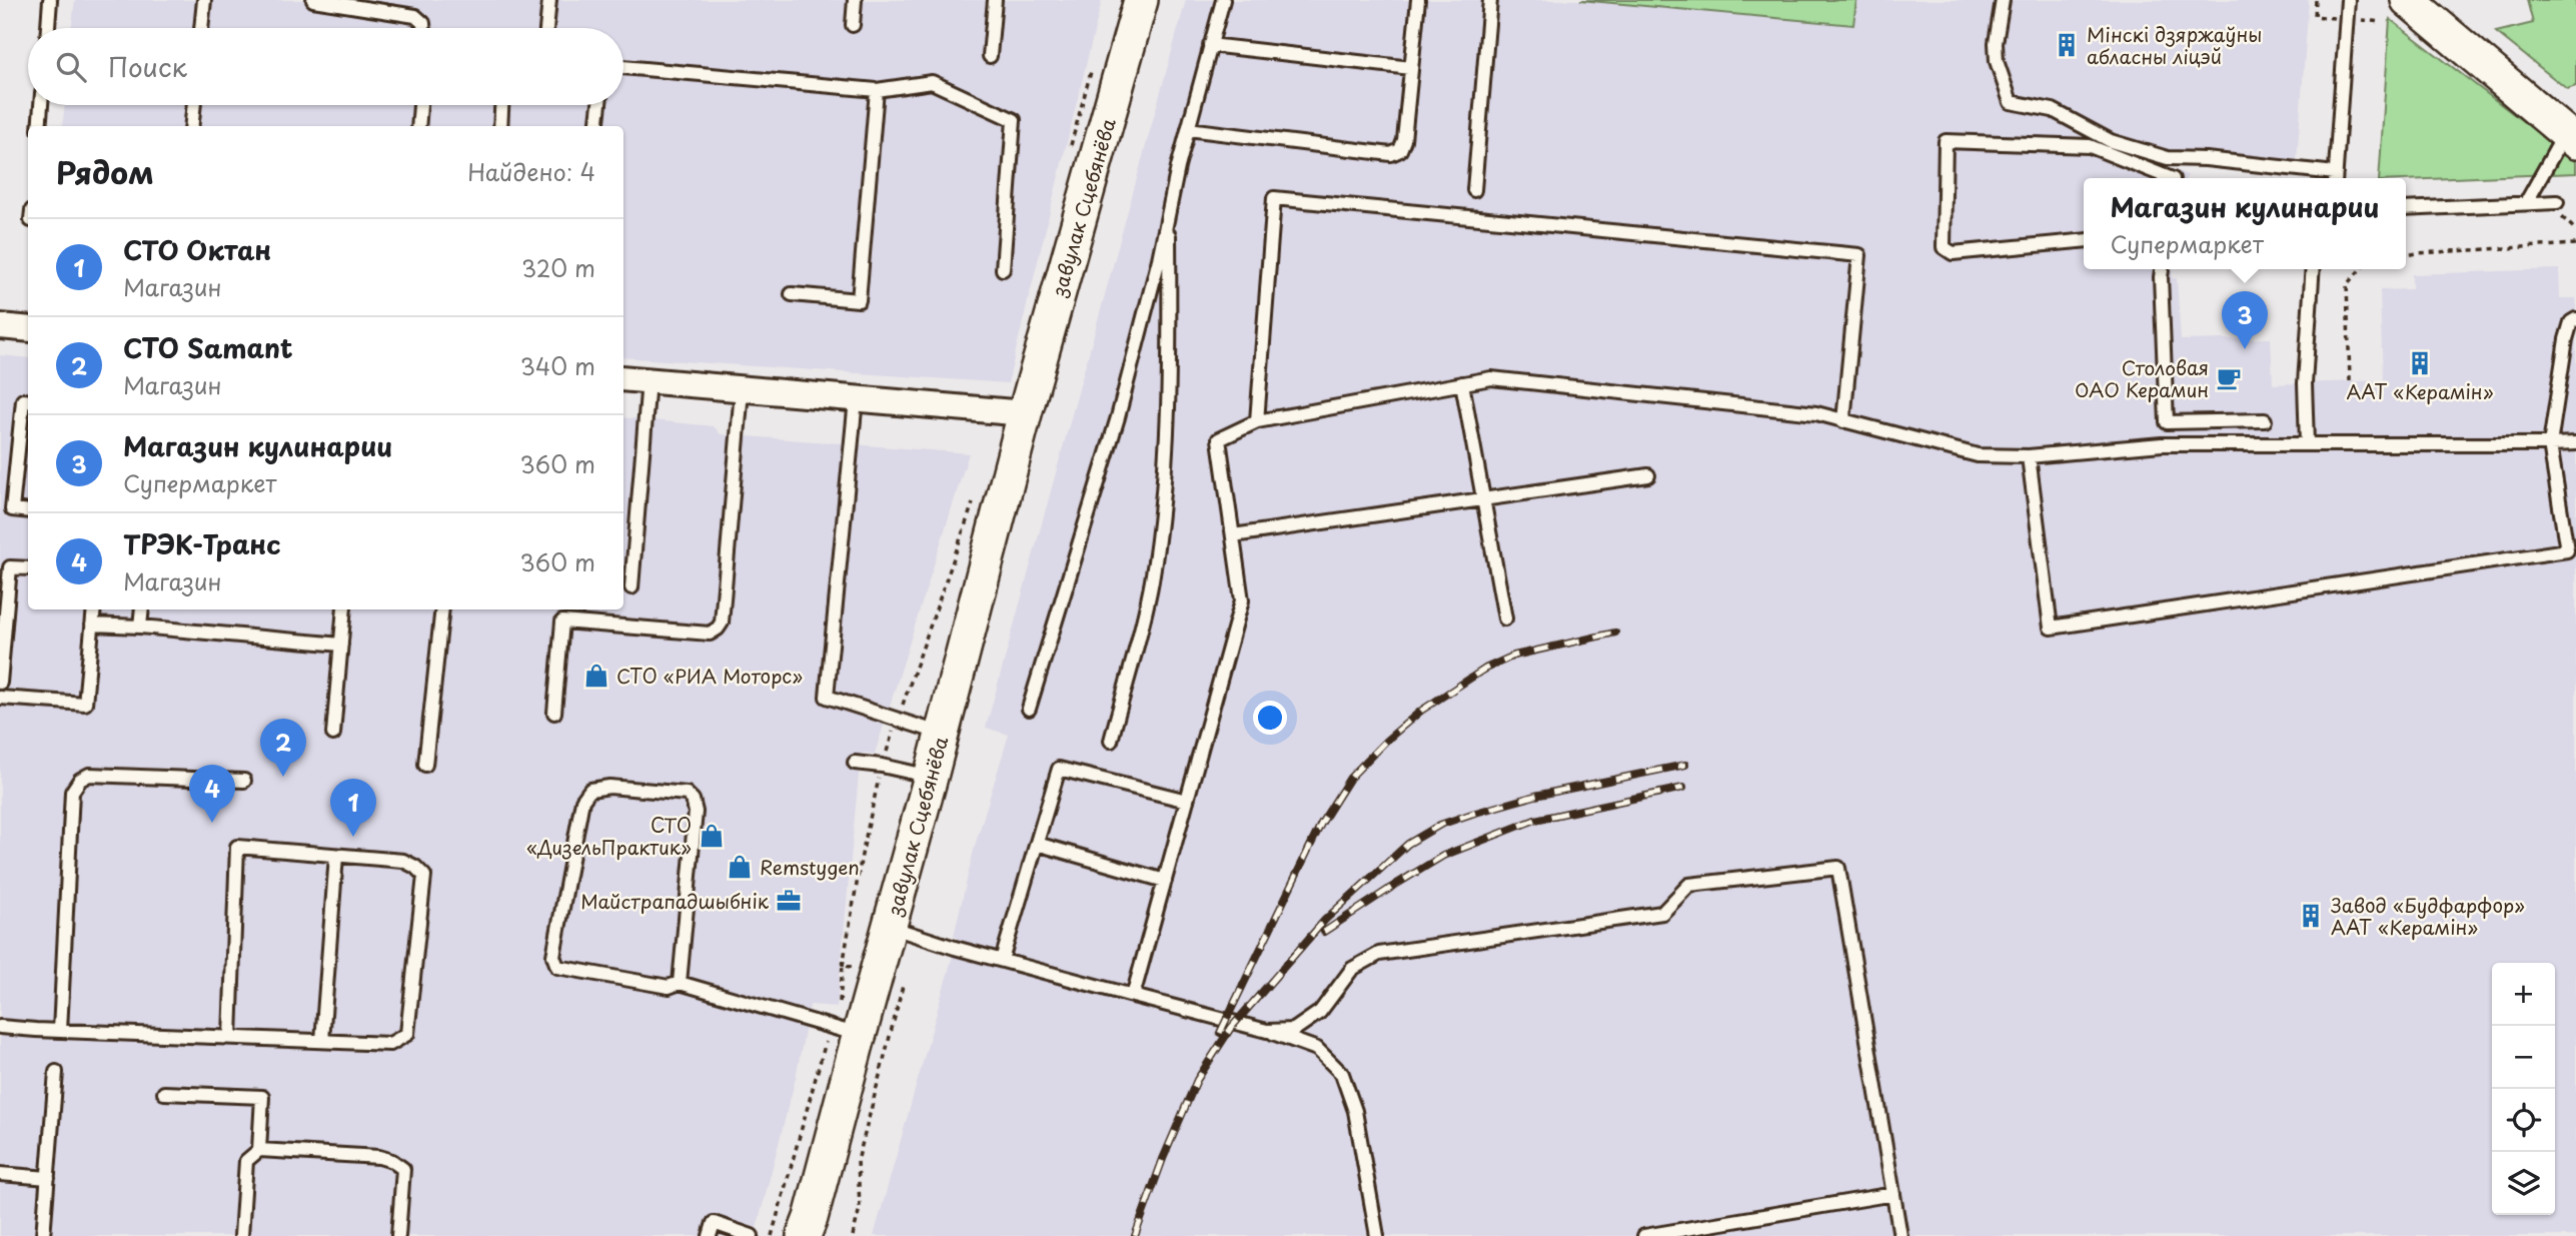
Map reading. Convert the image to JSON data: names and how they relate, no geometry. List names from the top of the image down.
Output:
{
  "streets": {
    "street": ["завулак Сцебянёва"]
  },
  "places": {
    "building": ["Мінскі дзяржаўны абласны ліцэй", "ААТ «Керамін»", "Завод «Будфарфор» ААТ «Керамін»"],
    "cafe": ["Столовая ОАО Керамин"],
    "shop": ["СТО «РИА Моторс»", "СТО «ДизельПрактик»", "Remstygen"],
    "office": ["Майстрападшыбнік"]
  },
  "page": {
    "search": "Поиск",
    "heading": ["Рядом", "Найдено: 4"],
    "popup": ["Магазин кулинарии", "Супермаркет"],
    "list": [
      {
        "mark": "1",
        "name": "СТО Октан",
        "note": "Магазин",
        "value": "320 m"
      },
      {
        "mark": "2",
        "name": "СТО Samant",
        "note": "Магазин",
        "value": "340 m"
      },
      {
        "mark": "3",
        "name": "Магазин кулинарии",
        "note": "Супермаркет",
        "value": "360 m"
      },
      {
        "mark": "4",
        "name": "ТРЭК-Транс",
        "note": "Магазин",
        "value": "360 m"
      }
    ],
    "pins": [
      "3",
      "2",
      "4",
      "1"
    ],
    "map_buttons": ["+", "−"]
  }
}
